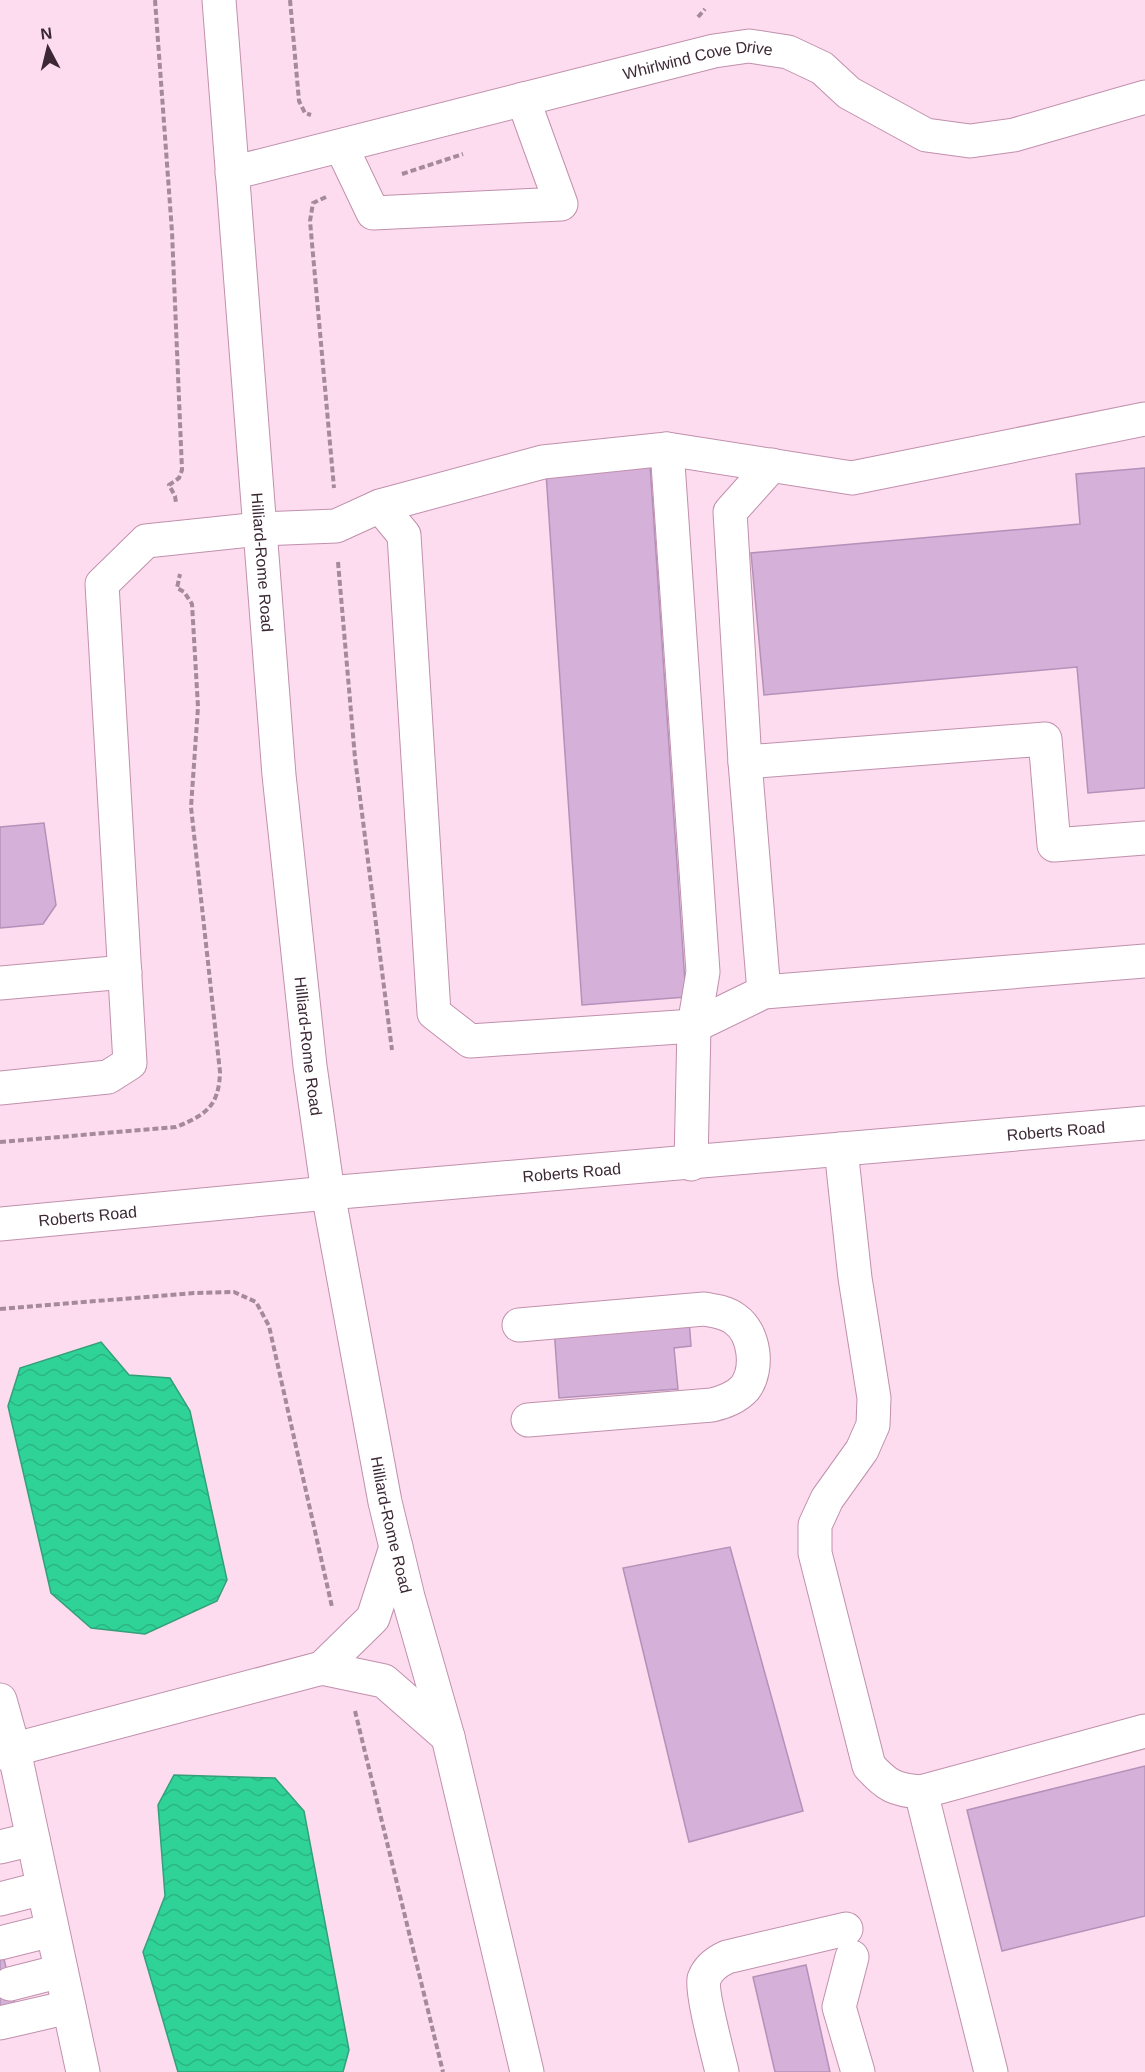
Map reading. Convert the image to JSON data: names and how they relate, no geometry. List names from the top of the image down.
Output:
{
  "streets": {
    "main road": ["Whirlwind Cove Drive", "Hilliard-Rome Road", "Roberts Road"]
  },
  "crossings": [
    ["Whirlwind Cove Drive", "Hilliard-Rome Road"],
    ["Hilliard-Rome Road", "Roberts Road"]
  ],
  "north": "top"
}
